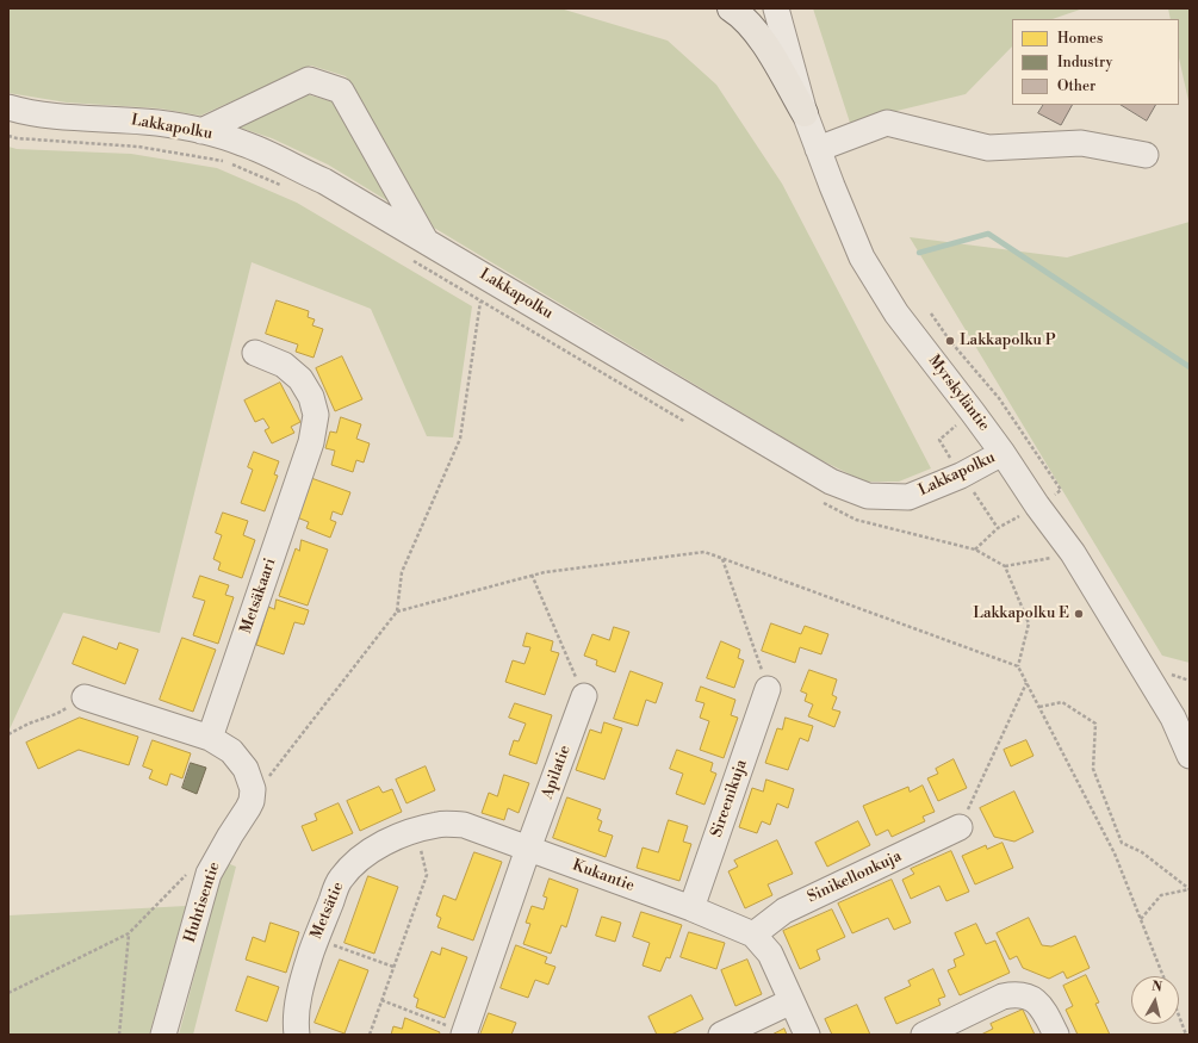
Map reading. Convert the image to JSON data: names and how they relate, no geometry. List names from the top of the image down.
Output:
{
  "streets": {
    "street": [
      "Lakkapolku",
      "Myrskyläntie",
      "Metsäkaari",
      "Apilatie",
      "Sireenikuja",
      "Kukantie",
      "Sinikellonkuja",
      "Huhtisentie",
      "Metsätie"
    ]
  },
  "crossings": [
    ["Lakkapolku", "Myrskyläntie"],
    ["Apilatie", "Kukantie"],
    ["Apilatie", "Metsätie"],
    ["Sireenikuja", "Kukantie"],
    ["Kukantie", "Sinikellonkuja"],
    ["Kukantie", "Metsätie"]
  ],
  "places": ["Lakkapolku P", "Lakkapolku E"],
  "legend": ["Homes", "Industry", "Other"],
  "north": "top"
}
